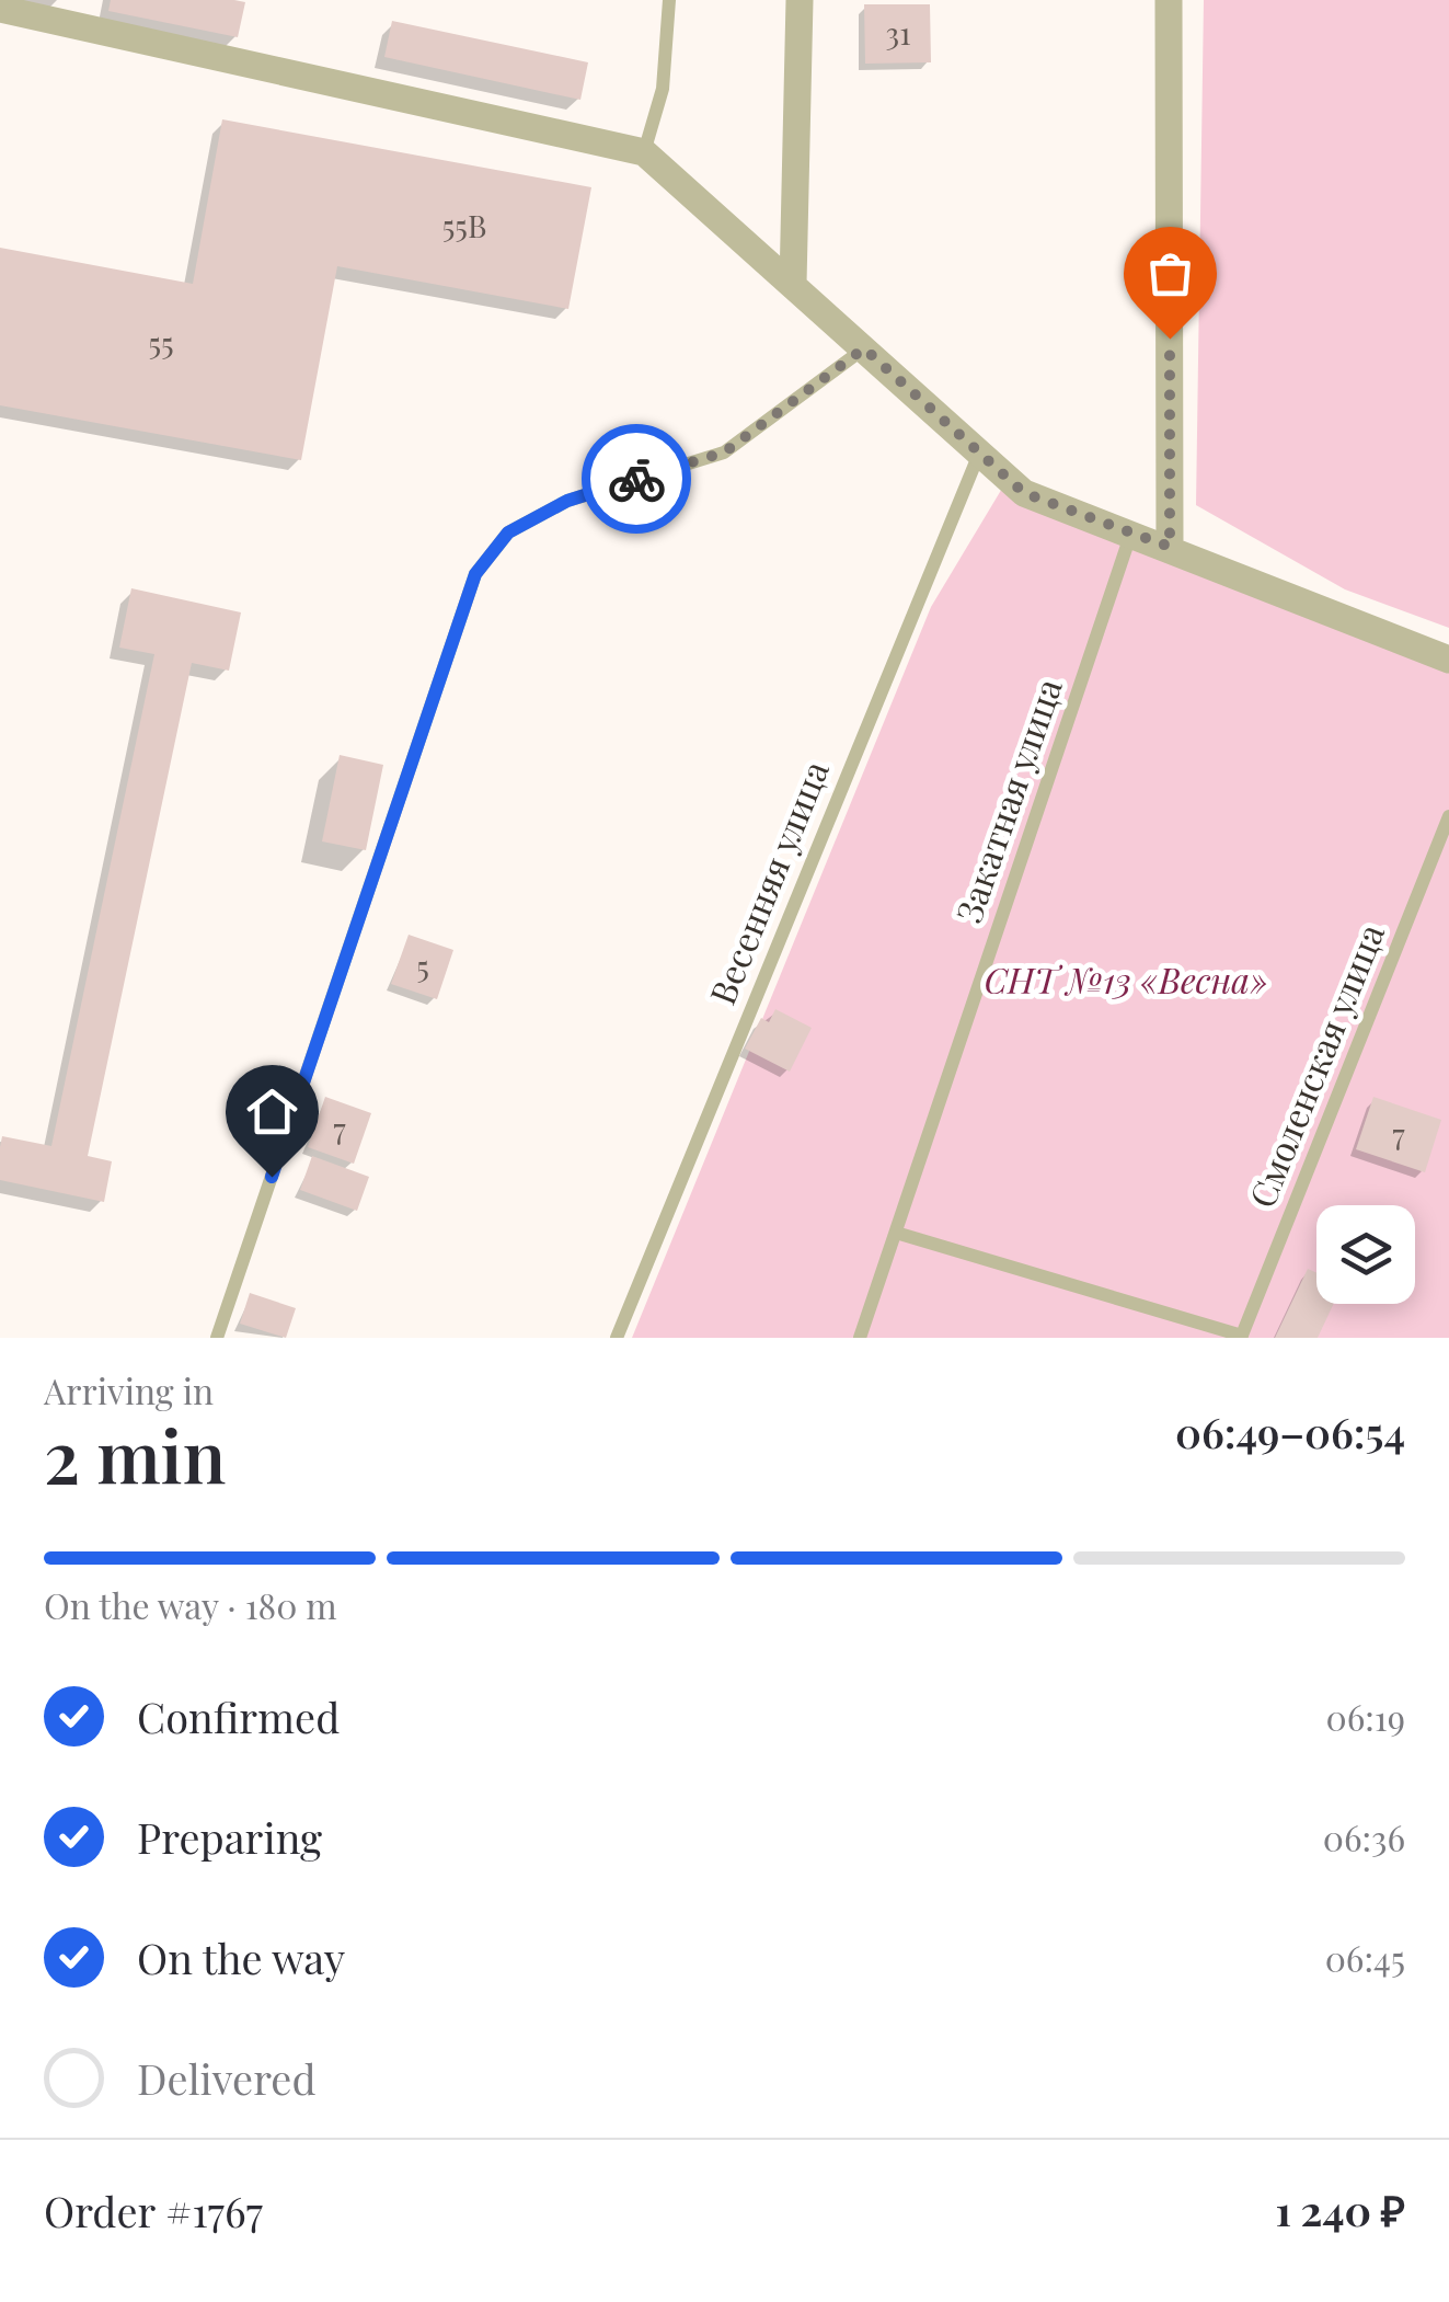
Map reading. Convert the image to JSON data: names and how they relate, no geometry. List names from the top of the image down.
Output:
{
  "streets": {
    "lane": ["Закатная улица", "Весенняя улица", "Смоленская улица"]
  },
  "parks": ["СНТ №13 «Весна»"],
  "house_numbers": [
    "31",
    "55В",
    "55",
    "5",
    "7",
    "7"
  ],
  "page": {
    "heading": ["2 min", "Arriving in", "06:49–06:54"],
    "panel": ["Order #1767", "1 240 ₽"],
    "bar": "On the way · 180 m",
    "list": [
      ["Confirmed", "06:19"],
      ["Preparing", "06:36"],
      ["On the way", "06:45"],
      "Delivered"
    ]
  }
}
